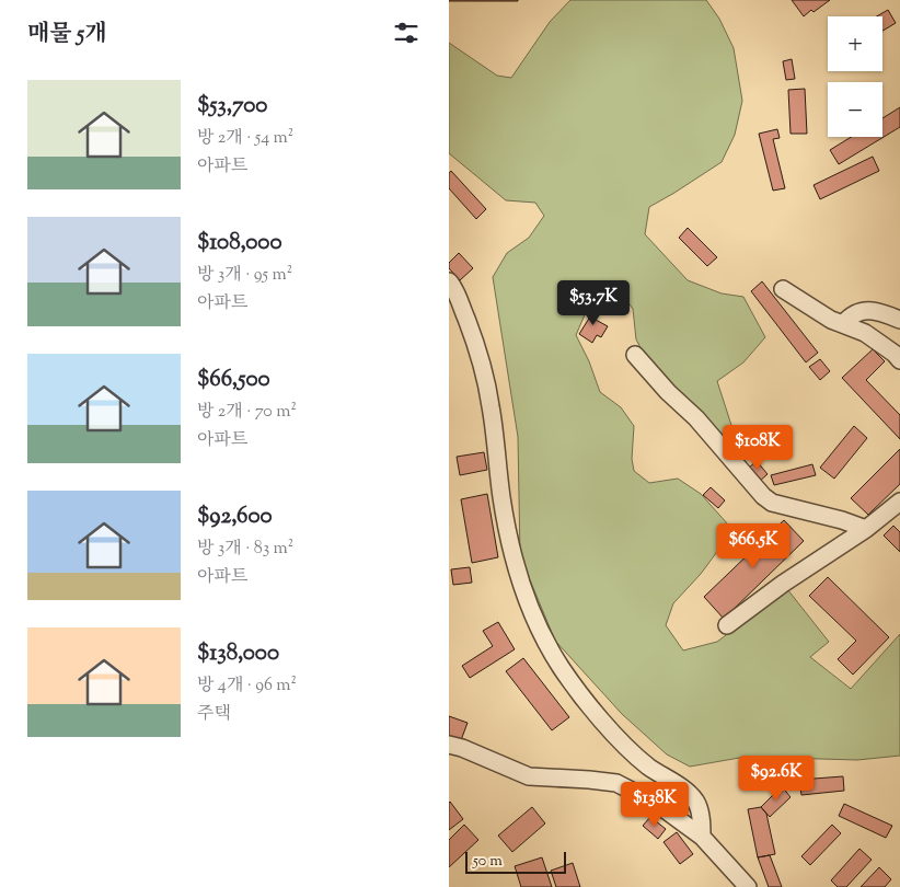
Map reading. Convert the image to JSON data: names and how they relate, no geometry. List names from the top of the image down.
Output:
{
  "scale_bar": "50 m",
  "page": {
    "heading": "매물 5개",
    "map_buttons": ["+", "−"],
    "list": [
      {
        "name": "$53,700",
        "note": "방 2개 · 54 m² · 아파트"
      },
      {
        "name": "$108,000",
        "note": "방 3개 · 95 m² · 아파트"
      },
      {
        "name": "$66,500",
        "note": "방 2개 · 70 m² · 아파트"
      },
      {
        "name": "$92,600",
        "note": "방 3개 · 83 m² · 아파트"
      },
      {
        "name": "$138,000",
        "note": "방 4개 · 96 m² · 주택"
      }
    ],
    "price": [
      "$53.7K",
      "$108K",
      "$66.5K",
      "$92.6K",
      "$138K"
    ],
    "scale": "50 m"
  }
}
